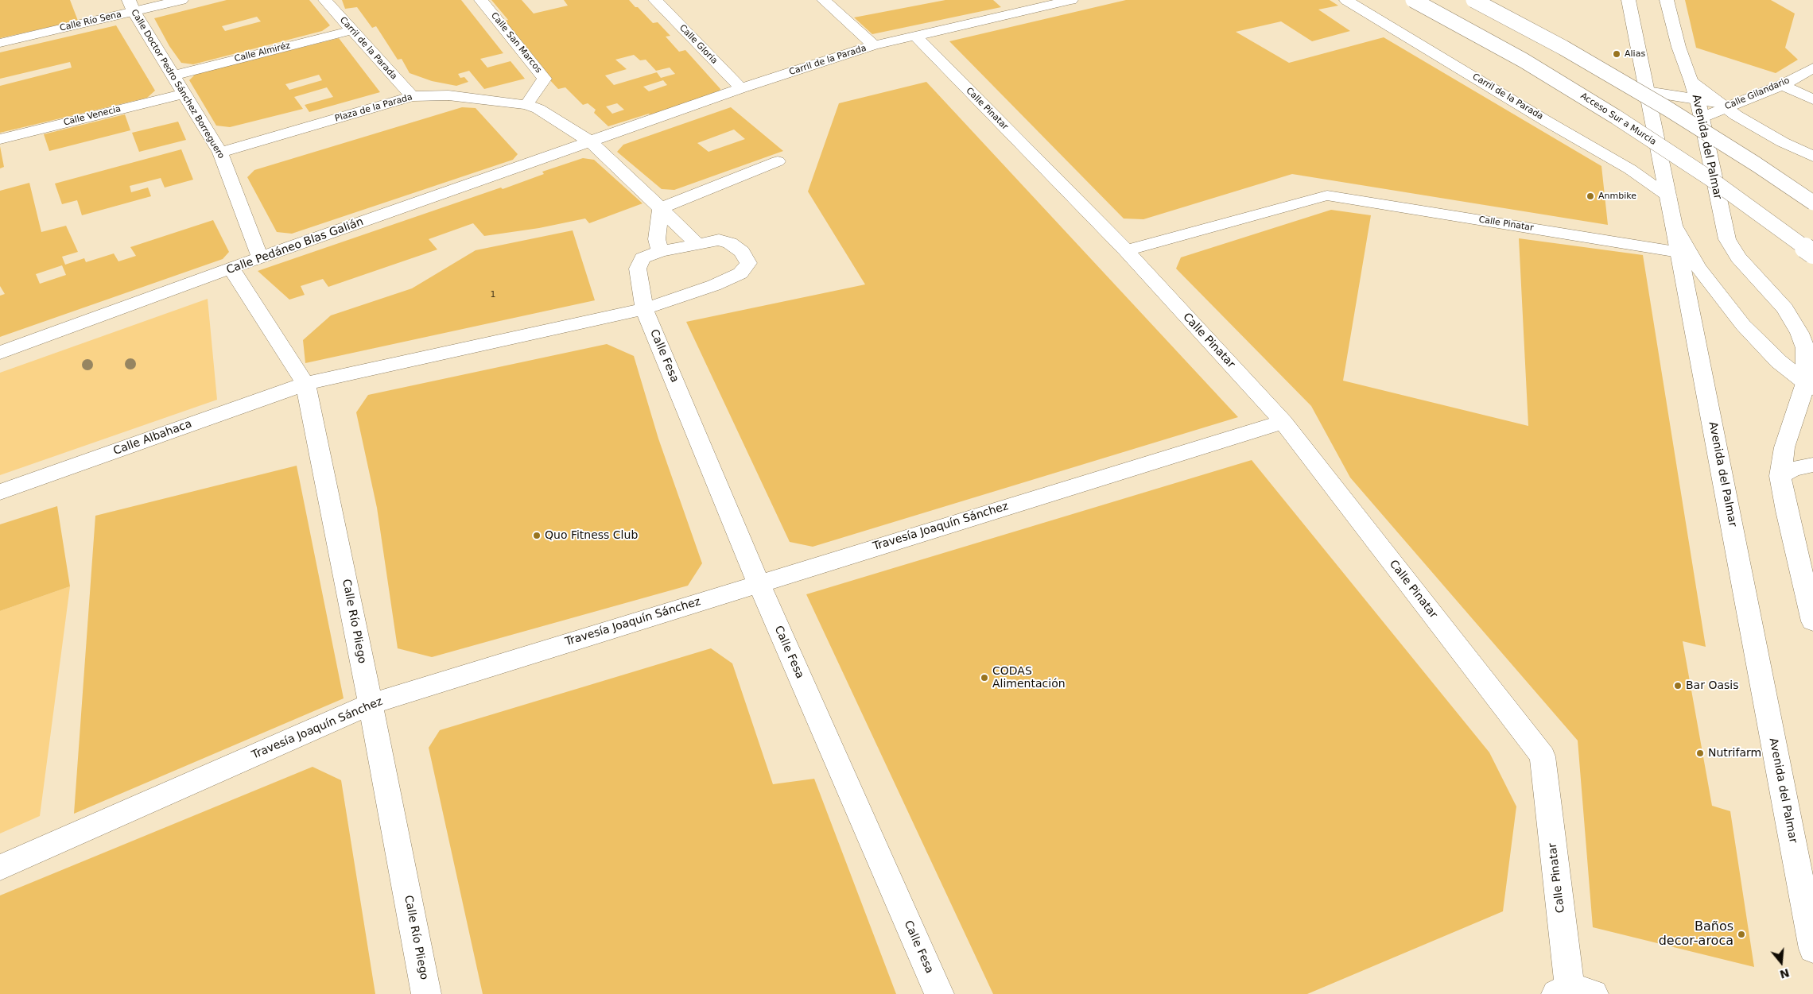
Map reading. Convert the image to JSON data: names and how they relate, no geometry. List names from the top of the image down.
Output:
{
  "streets": {
    "main road": [
      "Calle Río Sena",
      "Calle San Marcos",
      "Calle Gloria",
      "Carril de la Parada",
      "Calle Almiréz",
      "Calle Doctor Pedro Sánchez Borreguero",
      "Calle Gilandario",
      "Plaza de la Parada",
      "Calle Pinatar",
      "Calle Venecia",
      "Acceso Sur a Murcia",
      "Avenida del Palmar",
      "Calle Pedáneo Blas Galián",
      "Calle Fesa",
      "Calle Albahaca",
      "Travesía Joaquín Sánchez",
      "Calle Río Pliego"
    ]
  },
  "crossings": [
    ["Calle Río Sena", "Calle Doctor Pedro Sánchez Borreguero"],
    ["Calle San Marcos", "Plaza de la Parada"],
    ["Calle Gloria", "Carril de la Parada"],
    ["Carril de la Parada", "Calle Almiréz"],
    ["Carril de la Parada", "Plaza de la Parada"],
    ["Carril de la Parada", "Calle Pinatar"],
    ["Carril de la Parada", "Avenida del Palmar"],
    ["Carril de la Parada", "Calle Pedáneo Blas Galián"],
    ["Calle Almiréz", "Calle Doctor Pedro Sánchez Borreguero"],
    ["Calle Doctor Pedro Sánchez Borreguero", "Plaza de la Parada"],
    ["Calle Doctor Pedro Sánchez Borreguero", "Calle Venecia"],
    ["Calle Doctor Pedro Sánchez Borreguero", "Calle Pedáneo Blas Galián"],
    ["Calle Gilandario", "Avenida del Palmar"],
    ["Plaza de la Parada", "Calle Pedáneo Blas Galián"],
    ["Plaza de la Parada", "Calle Fesa"],
    ["Calle Pinatar", "Avenida del Palmar"],
    ["Calle Pinatar", "Travesía Joaquín Sánchez"],
    ["Calle Pedáneo Blas Galián", "Calle Río Pliego"],
    ["Calle Fesa", "Calle Albahaca"],
    ["Calle Fesa", "Travesía Joaquín Sánchez"],
    ["Calle Albahaca", "Calle Río Pliego"],
    ["Travesía Joaquín Sánchez", "Calle Río Pliego"]
  ],
  "places": [
    "Alias",
    "Anmbike",
    "Quo Fitness Club",
    "CODAS Alimentación",
    "Bar Oasis",
    "Nutrifarm",
    "Baños decor-aroca"
  ],
  "house_numbers": ["1"],
  "north": "bottom"
}
